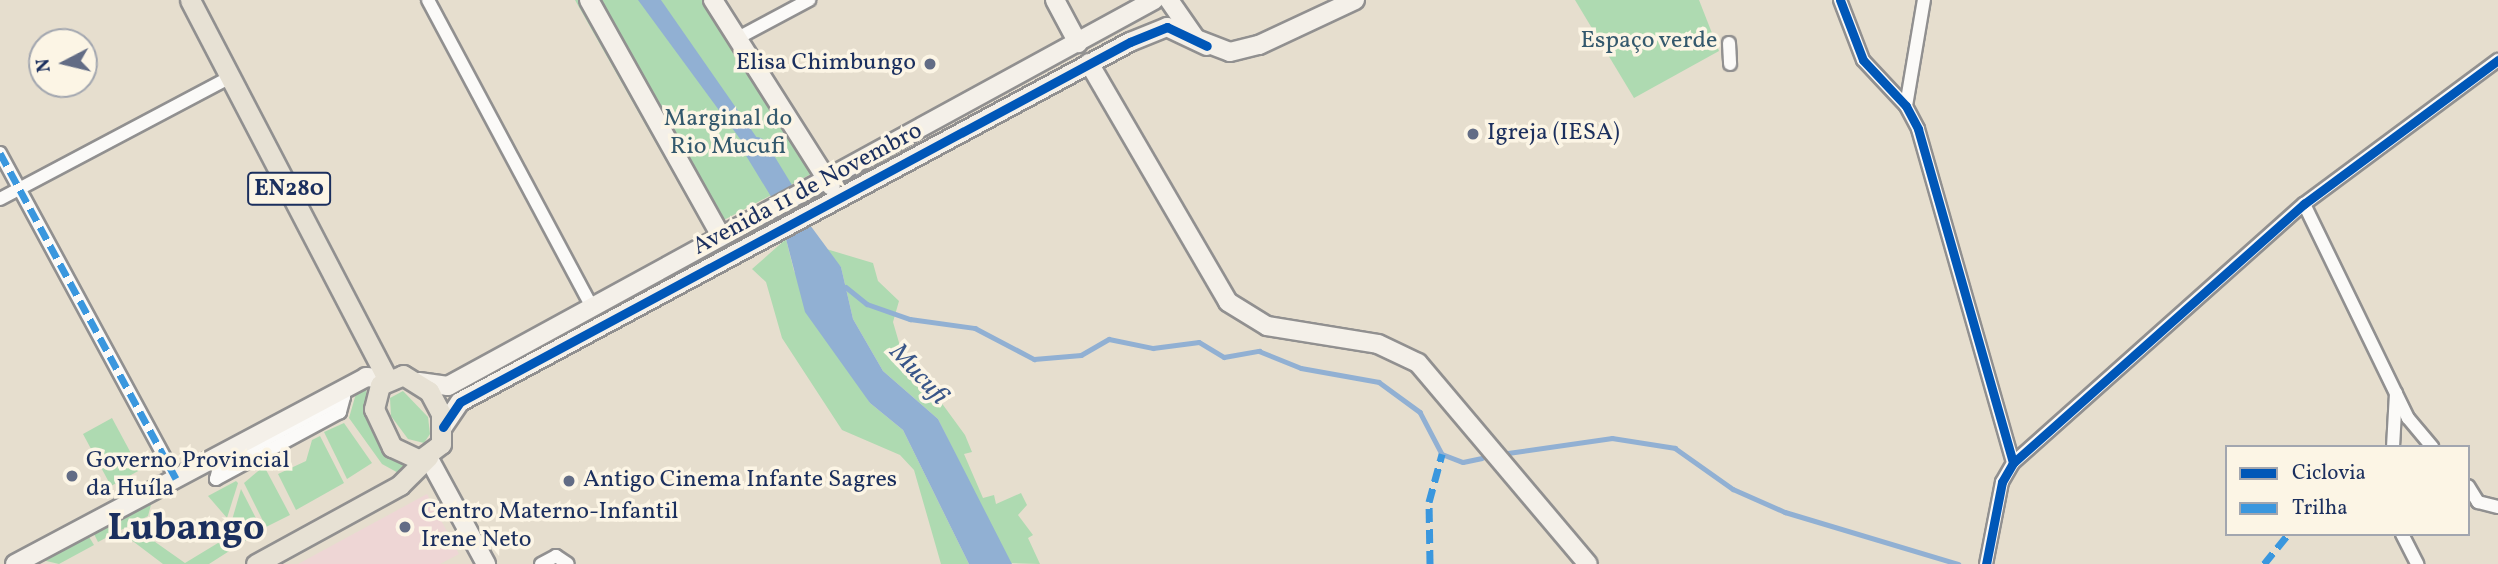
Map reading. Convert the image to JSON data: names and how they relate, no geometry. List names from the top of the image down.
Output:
{
  "streets": {
    "main road": ["EN280"],
    "street": ["Avenida 11 de Novembro"]
  },
  "crossings": [
    ["EN280", "Avenida 11 de Novembro"]
  ],
  "districts": ["Lubango"],
  "water": ["Mucufi"],
  "parks": ["Espaço verde", "Marginal do Rio Mucufi"],
  "places": [
    "Elisa Chimbungo",
    "Igreja (IESA)",
    "Governo Provincial da Huíla",
    "Antigo Cinema Infante Sagres",
    "Centro Materno-Infantil Irene Neto"
  ],
  "legend": ["Ciclovia", "Trilha"],
  "north": "left"
}
